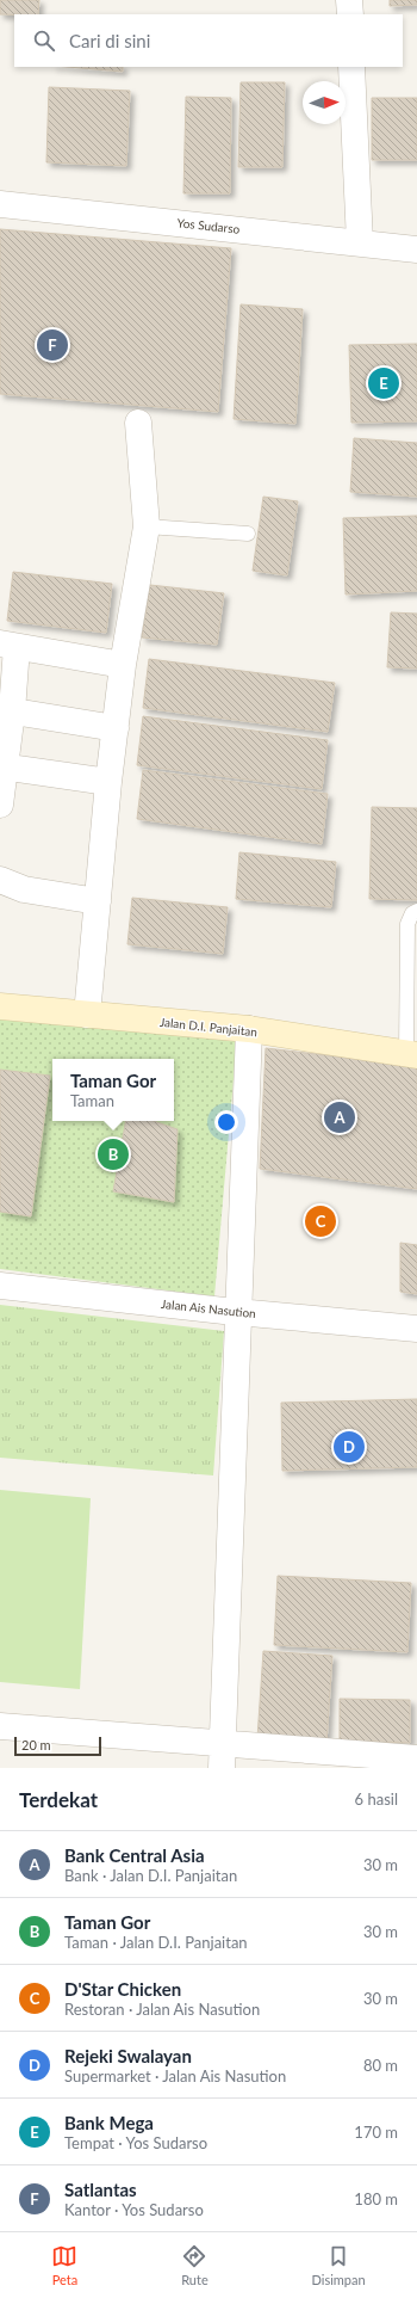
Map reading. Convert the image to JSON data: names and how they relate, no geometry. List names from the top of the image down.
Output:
{
  "streets": {
    "street": ["Yos Sudarso", "Jalan D.I. Panjaitan", "Jalan Ais Nasution"]
  },
  "scale_bar": "20 m",
  "north": "right",
  "page": {
    "search": "Cari di sini",
    "pins": [
      "F",
      "E",
      "A",
      "B",
      "C",
      "D"
    ],
    "popup": ["Taman Gor", "Taman"],
    "scale": "20 m",
    "heading": ["Terdekat", "6 hasil"],
    "list": [
      {
        "mark": "A",
        "name": "Bank Central Asia",
        "note": "Bank · Jalan D.I. Panjaitan",
        "value": "30 m"
      },
      {
        "mark": "B",
        "name": "Taman Gor",
        "note": "Taman · Jalan D.I. Panjaitan",
        "value": "30 m"
      },
      {
        "mark": "C",
        "name": "D'Star Chicken",
        "note": "Restoran · Jalan Ais Nasution",
        "value": "30 m"
      },
      {
        "mark": "D",
        "name": "Rejeki Swalayan",
        "note": "Supermarket · Jalan Ais Nasution",
        "value": "80 m"
      },
      {
        "mark": "E",
        "name": "Bank Mega",
        "note": "Tempat · Yos Sudarso",
        "value": "170 m"
      },
      {
        "mark": "F",
        "name": "Satlantas",
        "note": "Kantor · Yos Sudarso",
        "value": "180 m"
      }
    ],
    "nav": ["Peta", "Rute", "Disimpan"]
  }
}
